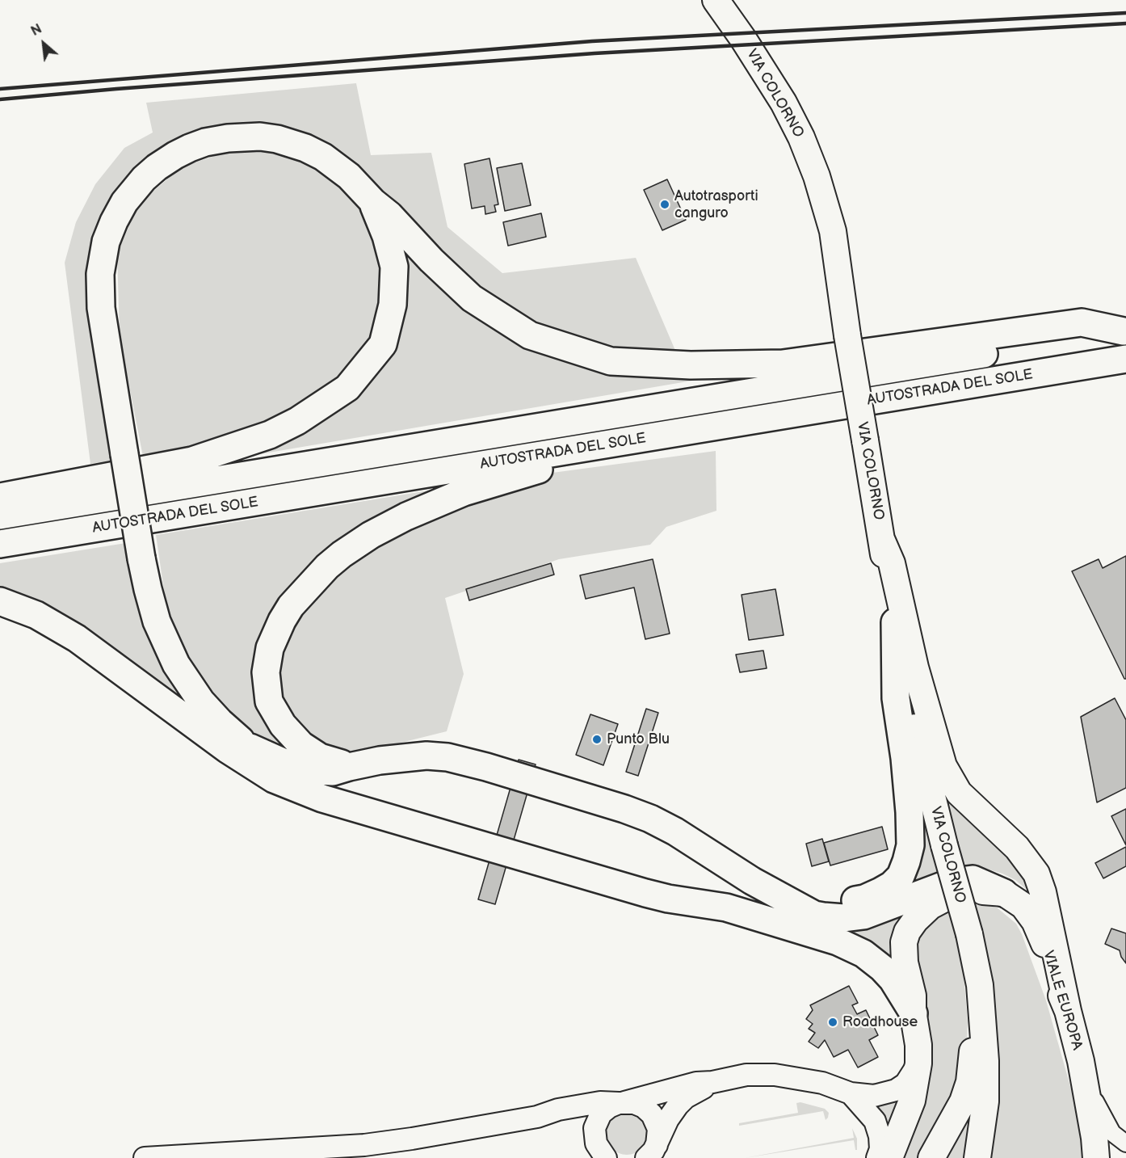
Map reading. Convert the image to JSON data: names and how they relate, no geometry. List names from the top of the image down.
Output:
{
  "streets": {
    "highway": ["AUTOSTRADA DEL SOLE"],
    "main road": ["VIA COLORNO", "VIALE EUROPA"]
  },
  "places": ["Autotrasporti canguro", "Punto Blu", "Roadhouse"],
  "north": "top left"
}
